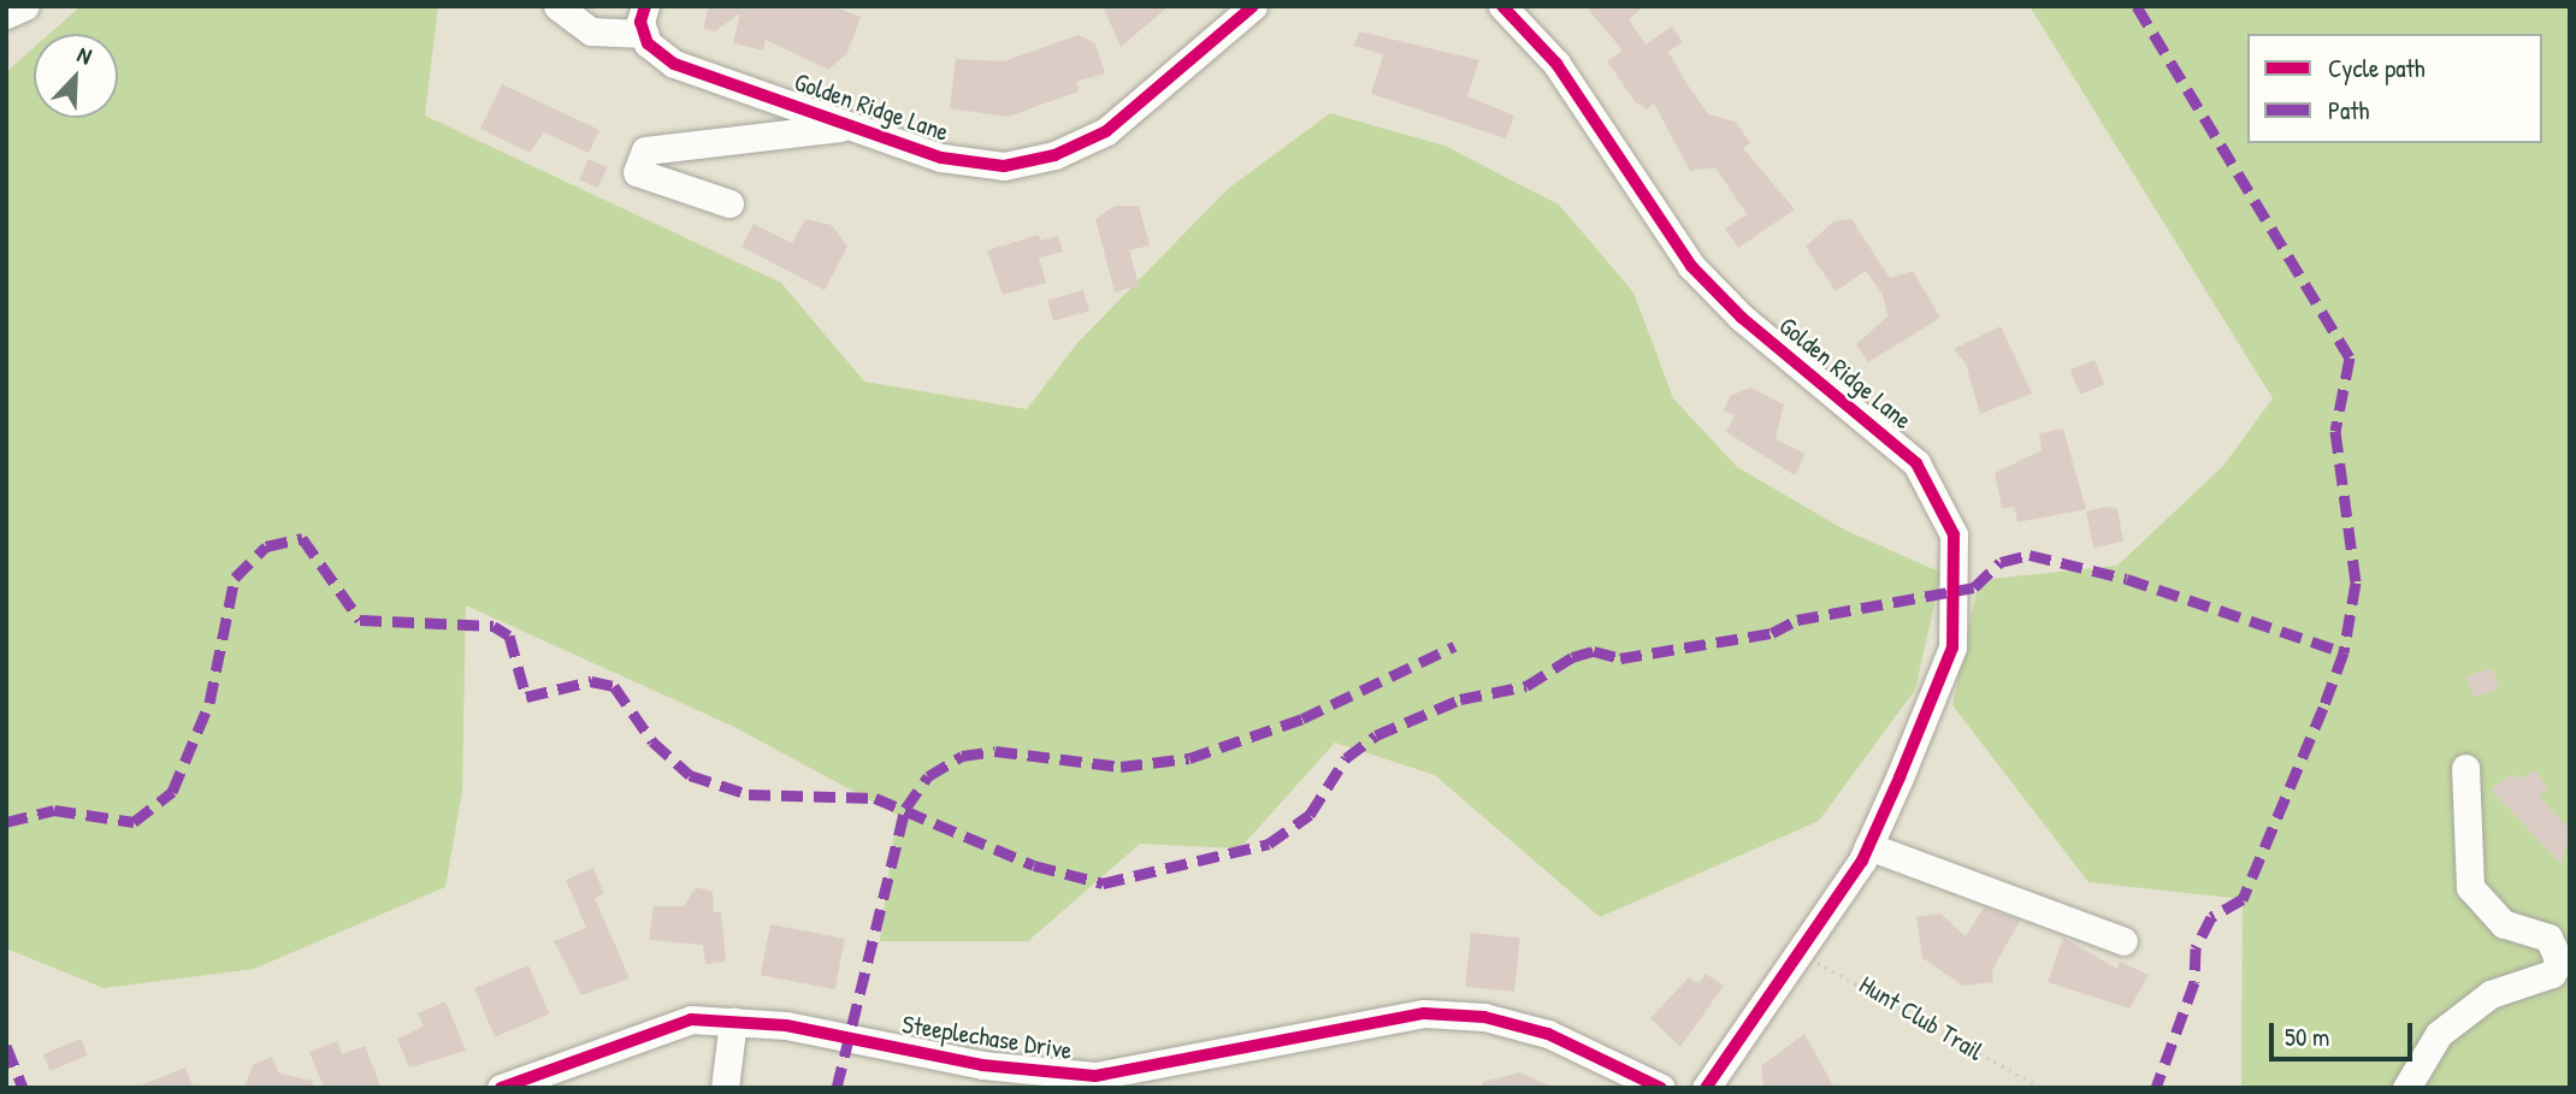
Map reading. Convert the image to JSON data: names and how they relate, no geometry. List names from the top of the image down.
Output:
{
  "streets": {
    "street": ["Golden Ridge Lane", "Steeplechase Drive"],
    "path": ["Hunt Club Trail"]
  },
  "crossings": [
    ["Golden Ridge Lane", "Hunt Club Trail"]
  ],
  "legend": ["Cycle path", "Path"],
  "scale_bar": "50 m",
  "north": "top right"
}
